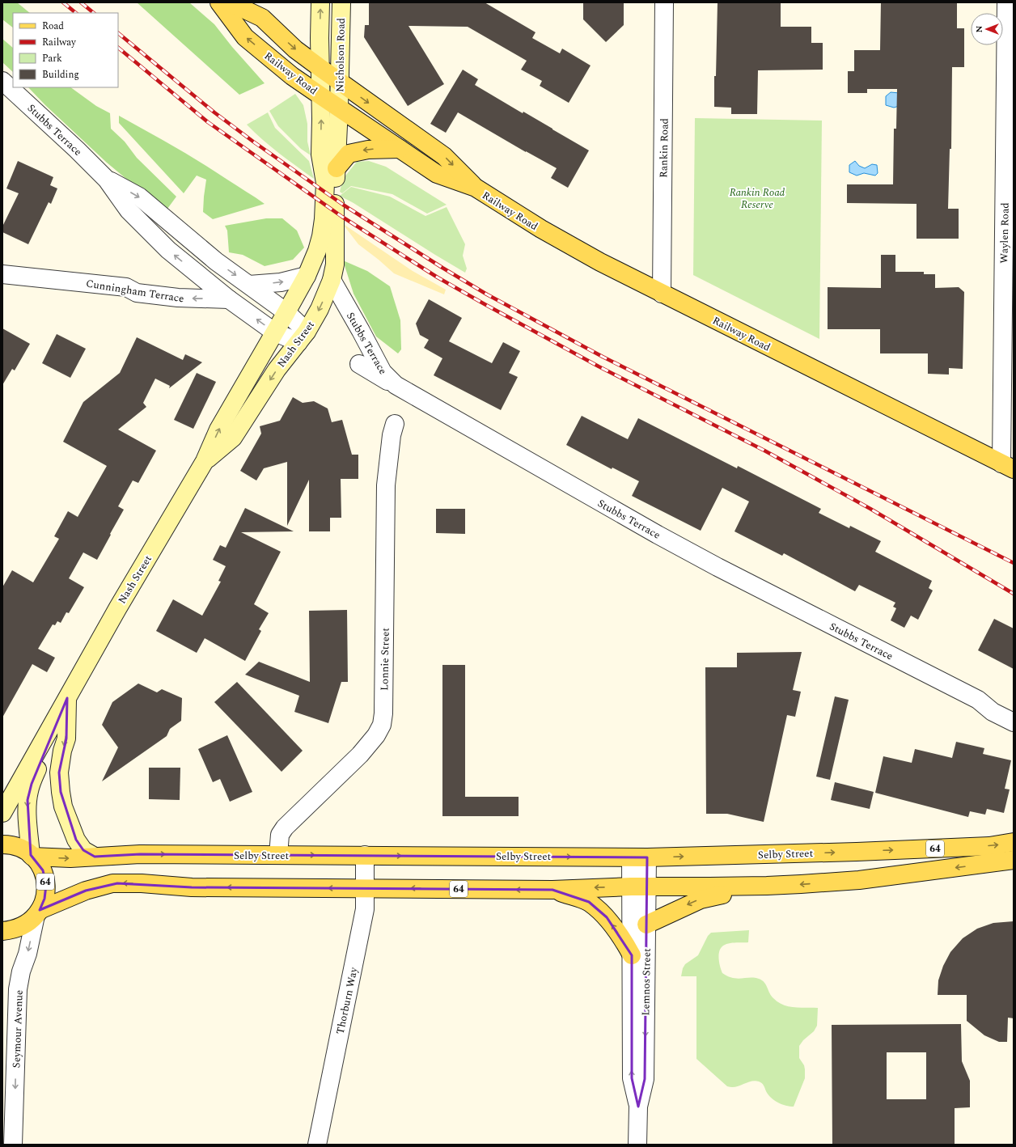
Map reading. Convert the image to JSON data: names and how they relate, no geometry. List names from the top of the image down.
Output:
{
  "streets": {
    "main road": [
      "Nicholson Road",
      "Railway Road",
      "Nash Street",
      "64",
      "Selby Street"
    ],
    "street": [
      "Stubbs Terrace",
      "Rankin Road",
      "Waylen Road",
      "Cunningham Terrace",
      "Lonnie Street",
      "Lemnos Street",
      "Thorburn Way",
      "Seymour Avenue"
    ]
  },
  "crossings": [
    ["Nicholson Road", "Railway Road"],
    ["Nicholson Road", "Nash Street"],
    ["Railway Road", "Rankin Road"],
    ["Railway Road", "Waylen Road"],
    ["Railway Road", "Nash Street"],
    ["Stubbs Terrace", "Cunningham Terrace"],
    ["Stubbs Terrace", "Nash Street"],
    ["Nash Street", "64"],
    ["Nash Street", "Selby Street"],
    ["Lonnie Street", "Selby Street"],
    ["64", "Selby Street"],
    ["64", "Lemnos Street"],
    ["64", "Thorburn Way"],
    ["64", "Seymour Avenue"],
    ["Selby Street", "Lemnos Street"],
    ["Selby Street", "Thorburn Way"]
  ],
  "one_way": ["Cunningham Terrace", "Seymour Avenue"],
  "parks": ["Rankin Road Reserve"],
  "legend": [
    "Road",
    "Railway",
    "Park",
    "Building"
  ],
  "north": "left"
}
